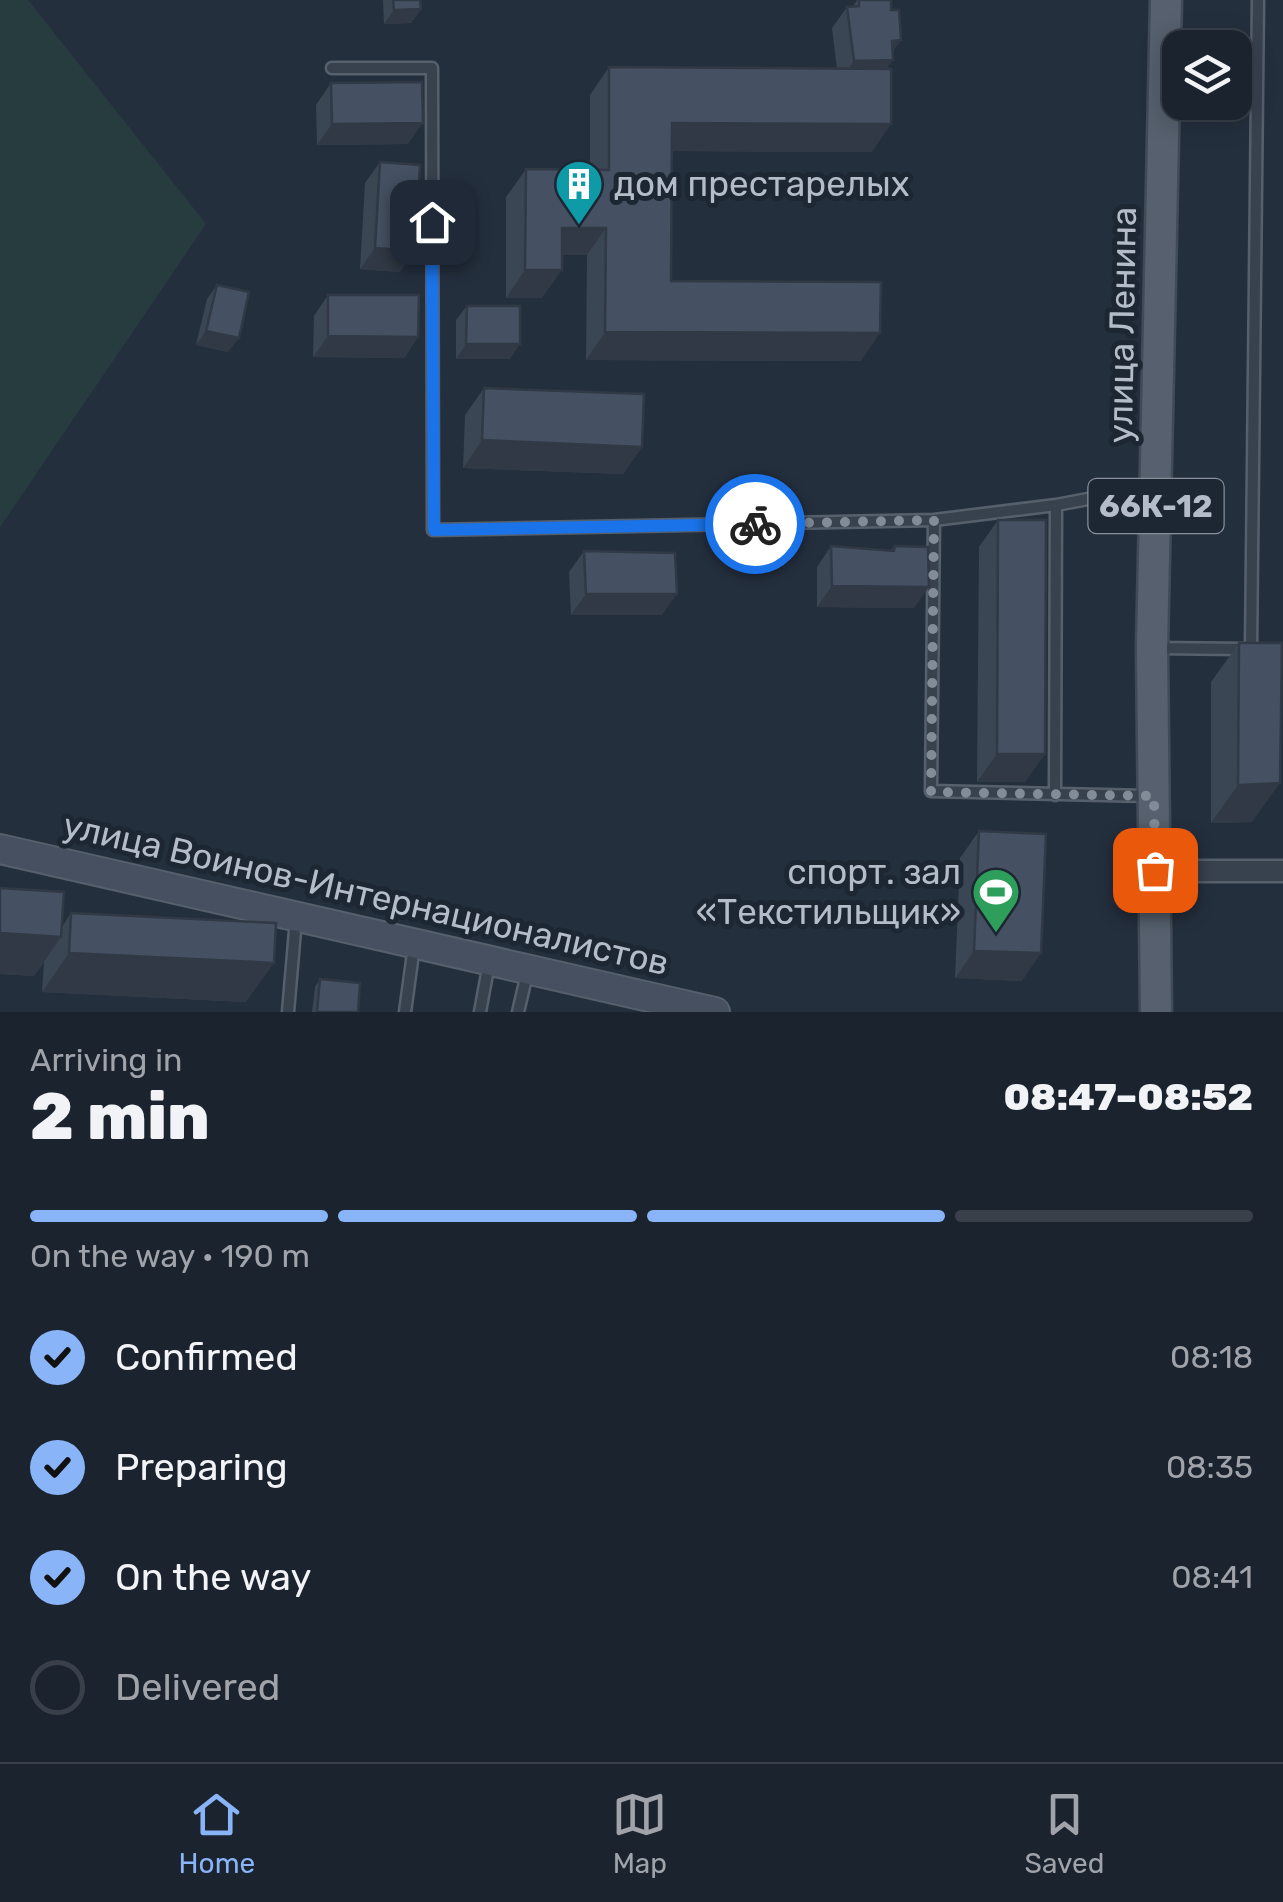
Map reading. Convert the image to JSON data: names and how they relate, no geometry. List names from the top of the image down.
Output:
{
  "streets": {
    "main road": ["улица Ленина", "66К-12"],
    "street": ["улица Воинов-Интернационалистов"]
  },
  "places": {
    "building": ["дом престарелых"],
    "sports": ["спорт. зал «Текстильщик»"]
  },
  "page": {
    "heading": ["2 min", "Arriving in", "08:47–08:52"],
    "bar": "On the way · 190 m",
    "list": [
      ["Confirmed", "08:18"],
      ["Preparing", "08:35"],
      ["On the way", "08:41"],
      "Delivered"
    ],
    "tabs": ["Home", "Map", "Saved"]
  }
}
